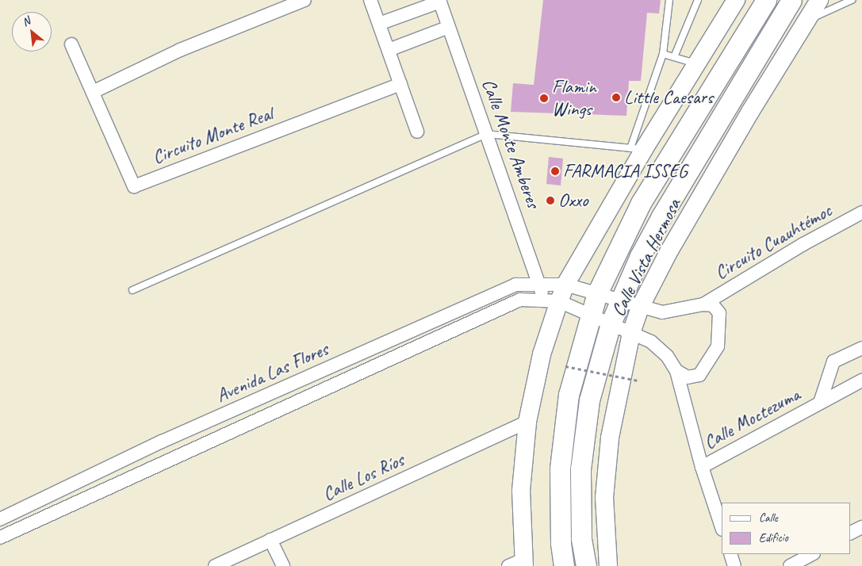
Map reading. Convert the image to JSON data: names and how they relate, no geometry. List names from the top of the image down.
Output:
{
  "streets": {
    "street": [
      "Circuito Monte Real",
      "Calle Monte Amberes",
      "Circuito Cuauhtémoc",
      "Calle Vista Hermosa",
      "Avenida Las Flores",
      "Calle Moctezuma",
      "Calle Los Ríos"
    ]
  },
  "crossings": [
    ["Calle Monte Amberes", "Circuito Cuauhtémoc"],
    ["Calle Monte Amberes", "Avenida Las Flores"],
    ["Circuito Cuauhtémoc", "Calle Vista Hermosa"],
    ["Circuito Cuauhtémoc", "Avenida Las Flores"]
  ],
  "places": [
    "Little Caesars",
    "Flamin Wings",
    "FARMACIA ISSEG",
    "Oxxo"
  ],
  "legend": ["Calle", "Edificio"],
  "north": "top left"
}
